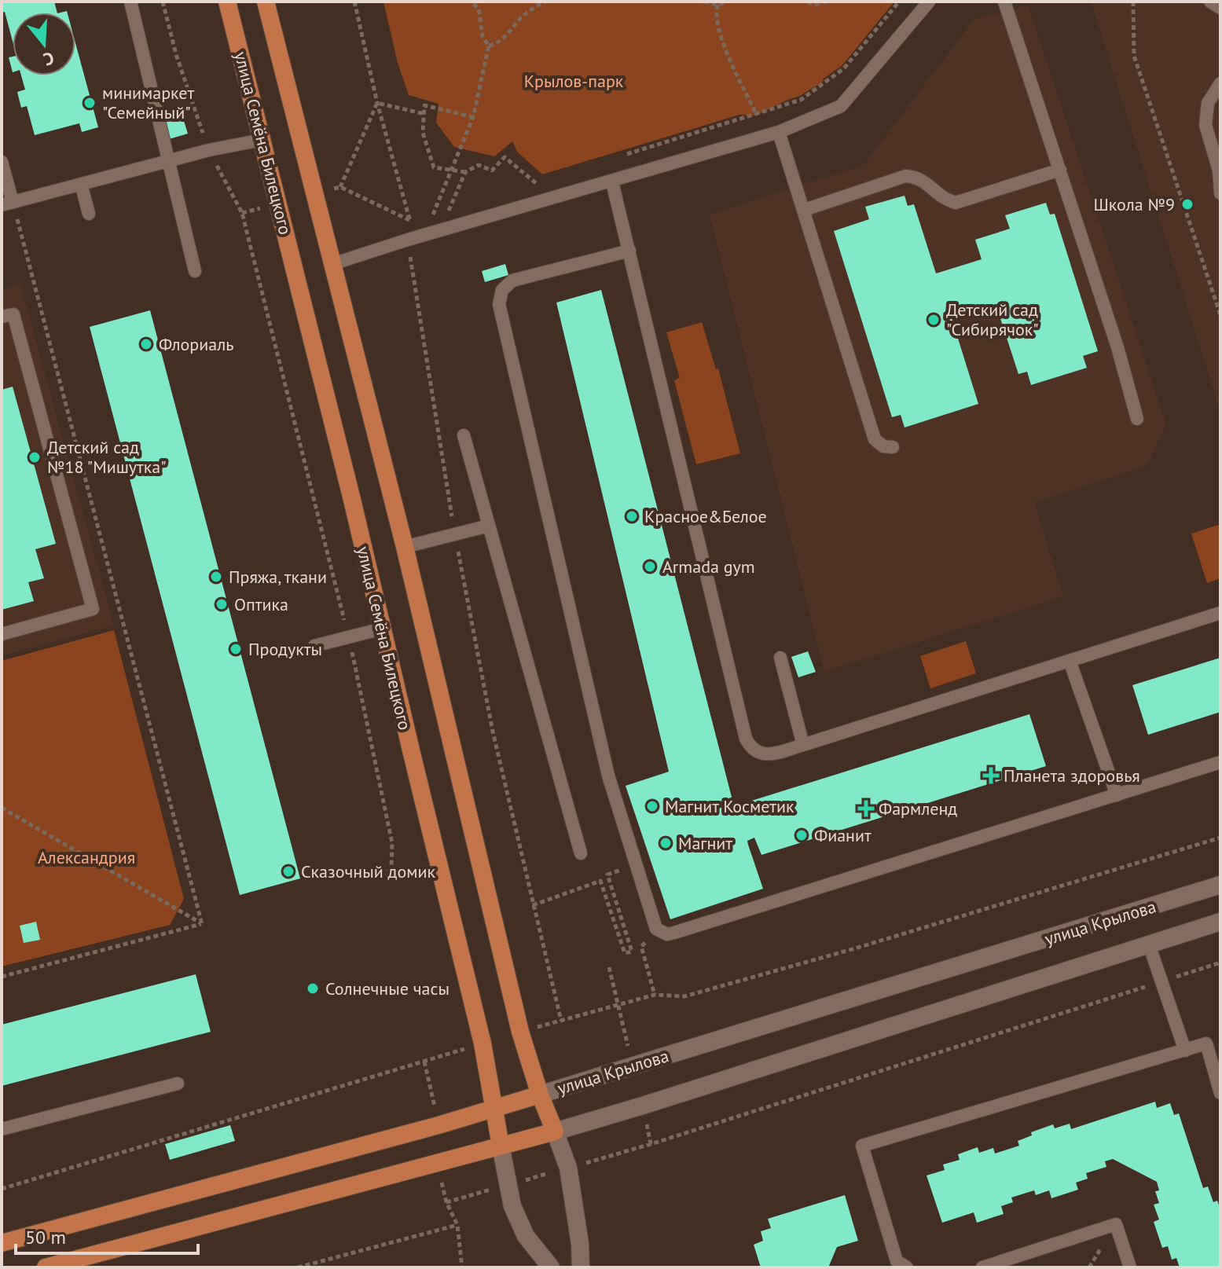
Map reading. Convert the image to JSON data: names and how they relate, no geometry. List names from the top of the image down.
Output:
{
  "streets": {
    "main road": ["улица Семёна Билецкого", "улица Крылова"]
  },
  "crossings": [
    ["улица Семёна Билецкого", "улица Крылова"]
  ],
  "parks": ["Крылов-парк", "Александрия"],
  "places": {
    "other": [
      "минимаркет \"Семейный\"",
      "Школа №9",
      "Детский сад \"Сибирячок\"",
      "Флориаль",
      "Детский сад №18 \"Мишутка\"",
      "Красное&Белое",
      "Armada gym",
      "Пряжа, ткани",
      "Оптика",
      "Продукты",
      "Магнит Косметик",
      "Фианит",
      "Магнит",
      "Сказочный домик",
      "Солнечные часы"
    ],
    "health": ["Планета здоровья", "Фармленд"]
  },
  "scale_bar": "50 m",
  "north": "bottom"
}
